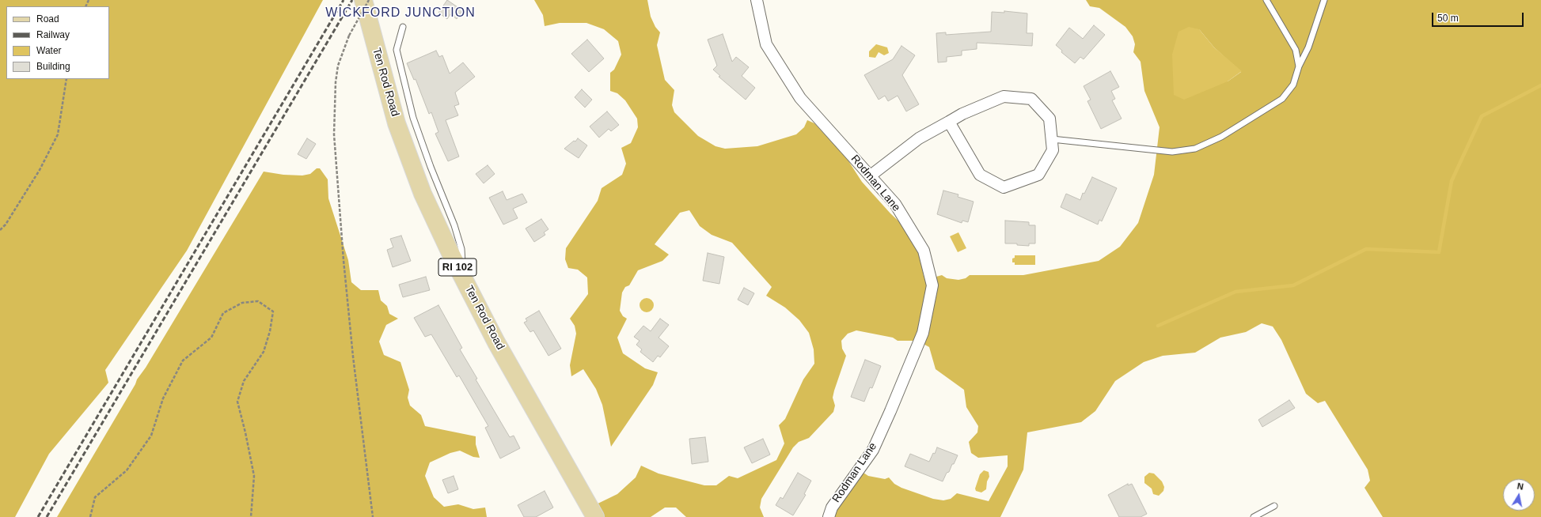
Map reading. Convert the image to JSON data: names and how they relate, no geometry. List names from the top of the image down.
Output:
{
  "streets": {
    "main road": ["Ten Rod Road", "RI 102"],
    "street": ["Rodman Lane"]
  },
  "districts": ["WICKFORD JUNCTION"],
  "legend": [
    "Road",
    "Railway",
    "Water",
    "Building"
  ],
  "scale_bar": "50 m",
  "north": "top"
}
